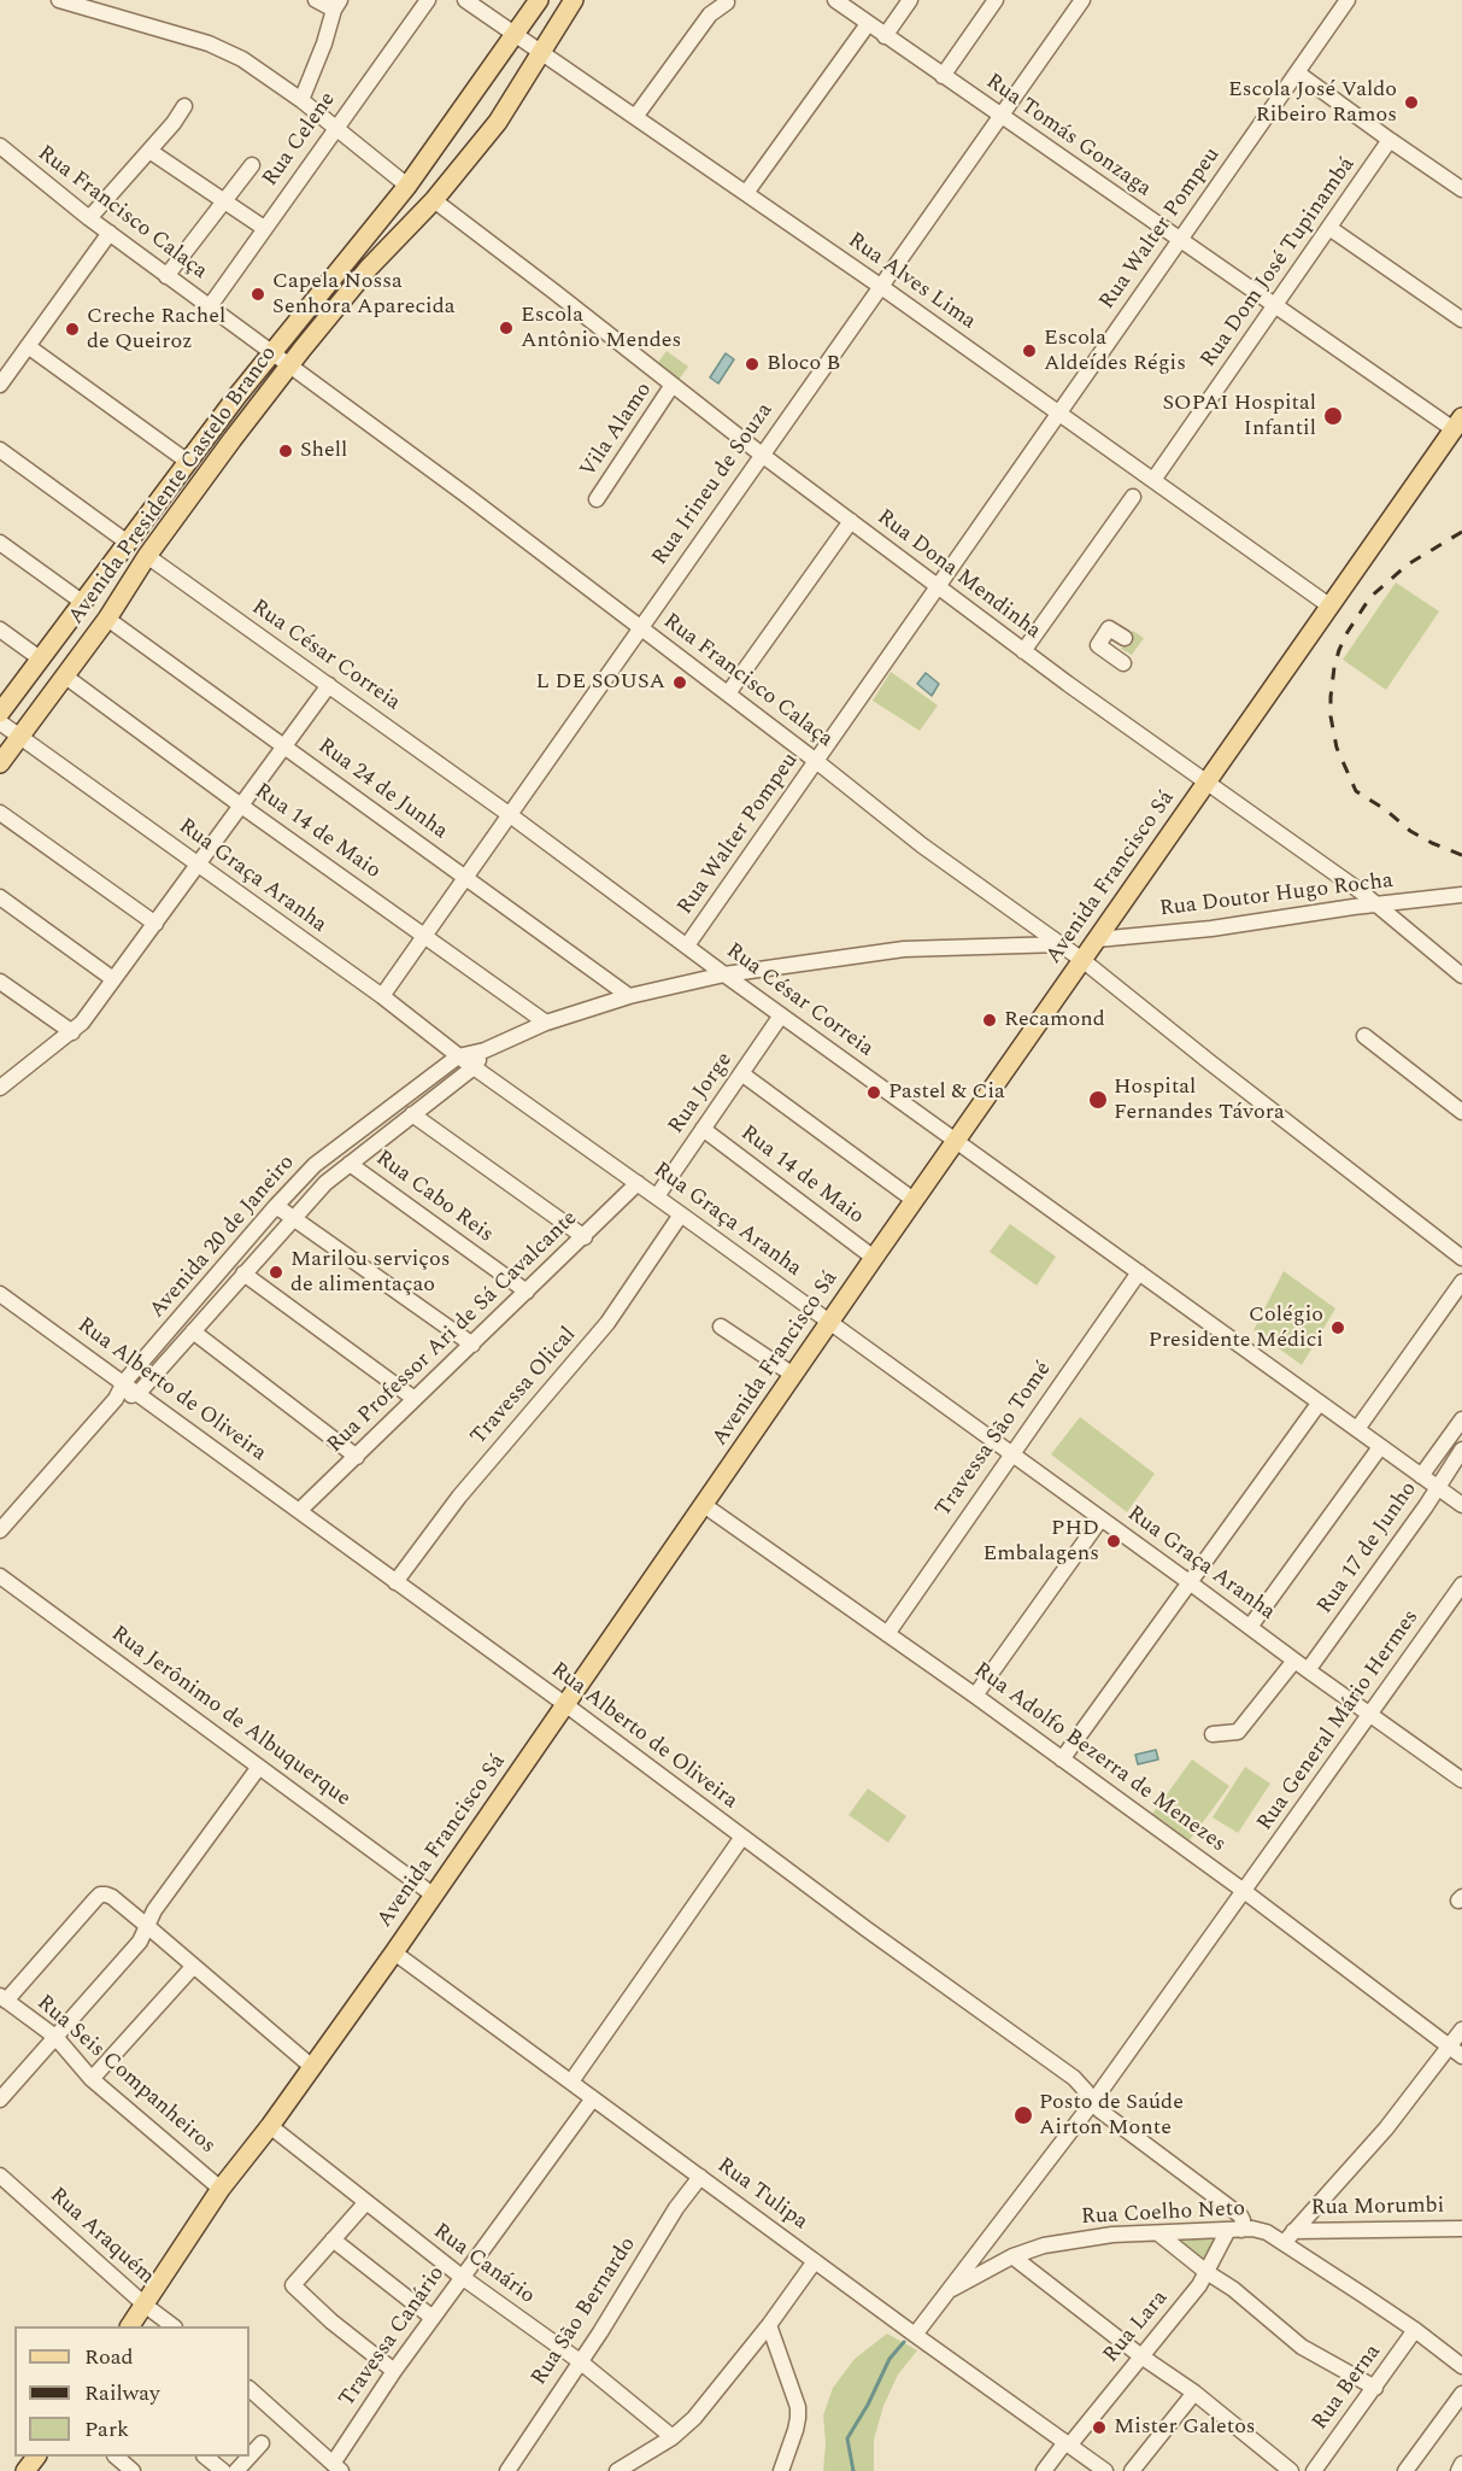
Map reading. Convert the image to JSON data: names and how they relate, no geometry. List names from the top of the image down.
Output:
{
  "streets": {
    "main road": ["Avenida Presidente Castelo Branco", "Avenida Francisco Sá"],
    "street": [
      "Rua Tomás Gonzaga",
      "Rua Celene",
      "Rua Francisco Calaça",
      "Rua Walter Pompeu",
      "Rua Dom José Tupinambá",
      "Rua Alves Lima",
      "Vila Alamo",
      "Rua Irineu de Souza",
      "Rua Dona Mendinha",
      "Rua César Correia",
      "Rua 24 de Junha",
      "Rua 14 de Maio",
      "Rua Graça Aranha",
      "Rua Doutor Hugo Rocha",
      "Rua Jorge",
      "Rua Cabo Reis",
      "Avenida 20 de Janeiro",
      "Rua Professor Ari de Sá Cavalcante",
      "Travessa Olical",
      "Rua Alberto de Oliveira",
      "Travessa São Tomé",
      "Rua 17 de Junho",
      "Rua Jerônimo de Albuquerque",
      "Rua General Mário Hermes",
      "Rua Adolfo Bezerra de Menezes",
      "Rua Seis Companheiros",
      "Rua Tulipa",
      "Rua Morumbi",
      "Rua Coelho Neto",
      "Rua Araquém",
      "Rua Canário",
      "Rua São Bernardo",
      "Rua Lara",
      "Travessa Canário",
      "Rua Berna"
    ]
  },
  "crossings": [
    ["Rua Tomás Gonzaga", "Rua Walter Pompeu"],
    ["Rua Tomás Gonzaga", "Rua Dom José Tupinambá"],
    ["Rua Tomás Gonzaga", "Rua Irineu de Souza"],
    ["Rua Tomás Gonzaga", "Avenida Francisco Sá"],
    ["Rua Celene", "Rua Francisco Calaça"],
    ["Rua Francisco Calaça", "Rua Walter Pompeu"],
    ["Rua Francisco Calaça", "Rua Irineu de Souza"],
    ["Rua Francisco Calaça", "Avenida Presidente Castelo Branco"],
    ["Rua Francisco Calaça", "Avenida Francisco Sá"],
    ["Rua Francisco Calaça", "Avenida 20 de Janeiro"],
    ["Rua Walter Pompeu", "Rua Alves Lima"],
    ["Rua Walter Pompeu", "Rua Dona Mendinha"],
    ["Rua Walter Pompeu", "Rua César Correia"],
    ["Rua Dom José Tupinambá", "Rua Alves Lima"],
    ["Rua Alves Lima", "Rua Irineu de Souza"],
    ["Rua Alves Lima", "Avenida Presidente Castelo Branco"],
    ["Rua Alves Lima", "Avenida Francisco Sá"],
    ["Vila Alamo", "Rua Dona Mendinha"],
    ["Rua Irineu de Souza", "Rua Dona Mendinha"],
    ["Rua Irineu de Souza", "Rua César Correia"],
    ["Rua Irineu de Souza", "Rua 24 de Junha"],
    ["Rua Irineu de Souza", "Rua 14 de Maio"],
    ["Rua Irineu de Souza", "Rua Graça Aranha"],
    ["Avenida Presidente Castelo Branco", "Rua Dona Mendinha"],
    ["Avenida Presidente Castelo Branco", "Rua César Correia"],
    ["Avenida Presidente Castelo Branco", "Rua 24 de Junha"],
    ["Avenida Presidente Castelo Branco", "Rua 14 de Maio"],
    ["Avenida Presidente Castelo Branco", "Rua Graça Aranha"],
    ["Rua Dona Mendinha", "Avenida Francisco Sá"],
    ["Rua Dona Mendinha", "Rua Doutor Hugo Rocha"],
    ["Rua César Correia", "Avenida Francisco Sá"],
    ["Rua César Correia", "Rua Jorge"],
    ["Rua César Correia", "Avenida 20 de Janeiro"],
    ["Rua César Correia", "Travessa São Tomé"],
    ["Rua César Correia", "Rua 17 de Junho"],
    ["Rua 24 de Junha", "Avenida 20 de Janeiro"],
    ["Rua 14 de Maio", "Avenida Francisco Sá"],
    ["Rua 14 de Maio", "Rua Jorge"],
    ["Rua 14 de Maio", "Avenida 20 de Janeiro"],
    ["Rua Graça Aranha", "Avenida Francisco Sá"],
    ["Rua Graça Aranha", "Rua Jorge"],
    ["Rua Graça Aranha", "Avenida 20 de Janeiro"],
    ["Rua Graça Aranha", "Rua Professor Ari de Sá Cavalcante"],
    ["Rua Graça Aranha", "Travessa Olical"],
    ["Rua Graça Aranha", "Travessa São Tomé"],
    ["Rua Graça Aranha", "Rua 17 de Junho"],
    ["Rua Graça Aranha", "Rua General Mário Hermes"],
    ["Avenida Francisco Sá", "Rua Doutor Hugo Rocha"],
    ["Avenida Francisco Sá", "Rua Alberto de Oliveira"],
    ["Avenida Francisco Sá", "Rua Jerônimo de Albuquerque"],
    ["Avenida Francisco Sá", "Rua Adolfo Bezerra de Menezes"],
    ["Avenida Francisco Sá", "Rua Seis Companheiros"],
    ["Avenida Francisco Sá", "Rua Tulipa"],
    ["Avenida Francisco Sá", "Rua Araquém"],
    ["Avenida Francisco Sá", "Rua Canário"],
    ["Rua Cabo Reis", "Avenida 20 de Janeiro"],
    ["Rua Cabo Reis", "Rua Professor Ari de Sá Cavalcante"],
    ["Avenida 20 de Janeiro", "Rua Alberto de Oliveira"],
    ["Rua Professor Ari de Sá Cavalcante", "Rua Alberto de Oliveira"],
    ["Travessa Olical", "Rua Alberto de Oliveira"],
    ["Rua Alberto de Oliveira", "Rua General Mário Hermes"],
    ["Rua Alberto de Oliveira", "Rua Coelho Neto"],
    ["Rua Alberto de Oliveira", "Rua Lara"],
    ["Travessa São Tomé", "Rua Adolfo Bezerra de Menezes"],
    ["Rua General Mário Hermes", "Rua Adolfo Bezerra de Menezes"],
    ["Rua General Mário Hermes", "Rua Tulipa"],
    ["Rua General Mário Hermes", "Rua Coelho Neto"],
    ["Rua Tulipa", "Rua São Bernardo"],
    ["Rua Tulipa", "Rua Lara"],
    ["Rua Tulipa", "Travessa Canário"],
    ["Rua Coelho Neto", "Rua Lara"],
    ["Rua Canário", "Rua São Bernardo"],
    ["Rua Canário", "Travessa Canário"]
  ],
  "places": [
    "Escola José Valdo Ribeiro Ramos",
    "Capela Nossa Senhora Aparecida",
    "Escola Antônio Mendes",
    "Creche Rachel de Queiroz",
    "Escola Aldeídes Régis",
    "Bloco B",
    "SOPAI Hospital Infantil",
    "Shell",
    "L DE SOUSA",
    "Recamond",
    "Pastel & Cia",
    "Hospital Fernandes Távora",
    "Marilou serviços de alimentaçao",
    "Colégio Presidente Médici",
    "PHD Embalagens",
    "Posto de Saúde Airton Monte",
    "Mister Galetos"
  ],
  "legend": ["Road", "Railway", "Park"]
}
